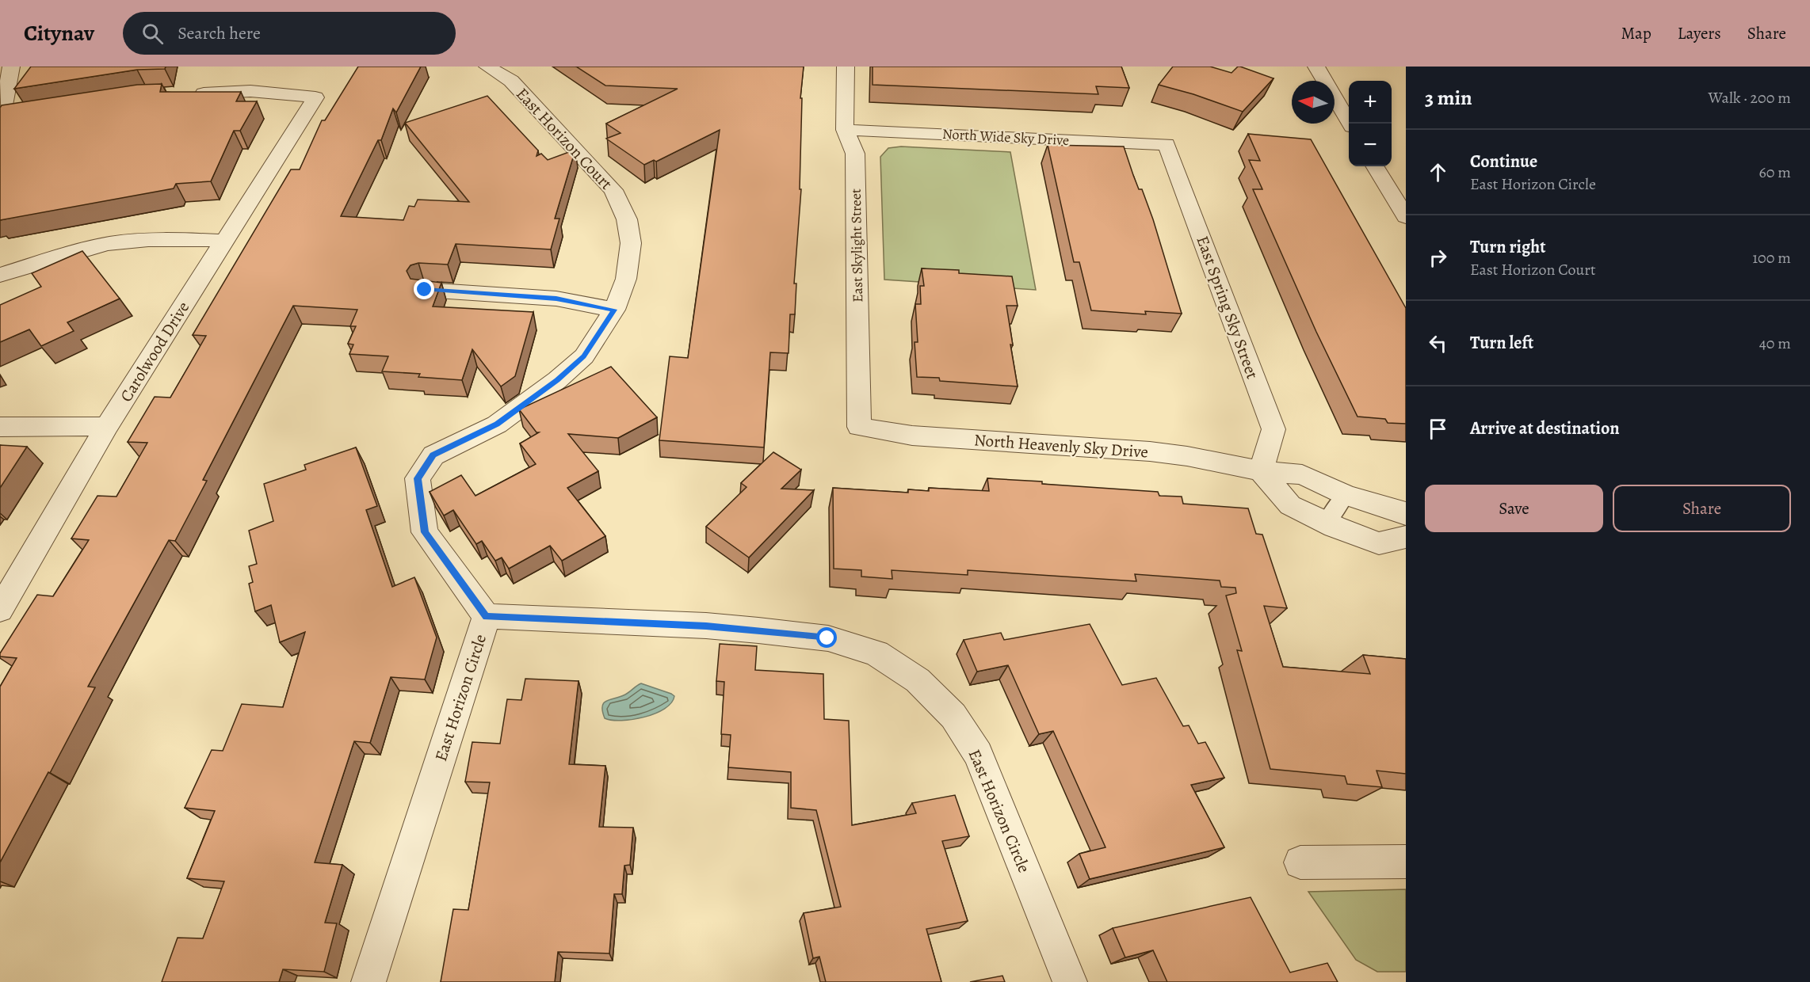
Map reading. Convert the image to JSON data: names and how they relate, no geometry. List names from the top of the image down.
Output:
{
  "streets": {
    "street": [
      "North Wide Sky Drive",
      "East Horizon Court",
      "East Skylight Street",
      "East Spring Sky Street",
      "Carolwood Drive",
      "North Heavenly Sky Drive",
      "East Horizon Circle"
    ]
  },
  "crossings": [
    ["North Wide Sky Drive", "East Skylight Street"],
    ["North Wide Sky Drive", "East Spring Sky Street"],
    ["East Horizon Court", "East Horizon Circle"],
    ["East Skylight Street", "North Heavenly Sky Drive"],
    ["East Spring Sky Street", "North Heavenly Sky Drive"]
  ],
  "north": "left",
  "page": {
    "header": "Citynav",
    "search": "Search here",
    "nav": ["Map", "Layers", "Share"],
    "heading": ["3 min", "Walk · 200 m"],
    "map_buttons": ["+", "−"],
    "list": [
      ["Continue", "East Horizon Circle", "60 m"],
      ["Turn right", "East Horizon Court", "100 m"],
      ["Turn left", "40 m"],
      "Arrive at destination"
    ],
    "buttons": ["Save", "Share"]
  }
}
